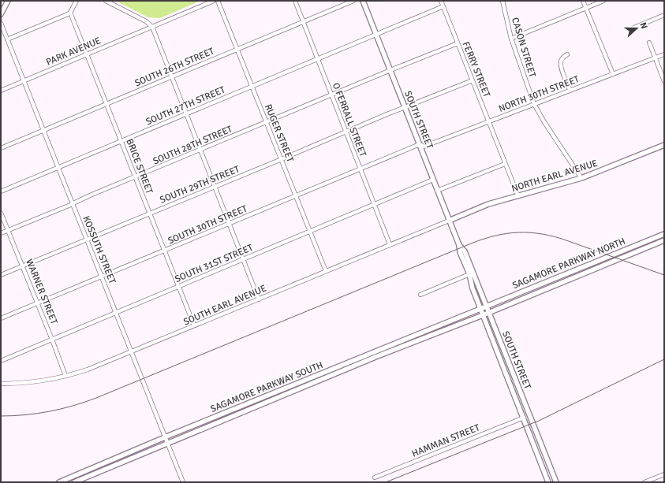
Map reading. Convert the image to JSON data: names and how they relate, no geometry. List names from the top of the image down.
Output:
{
  "streets": {
    "main road": [
      "SOUTH STREET",
      "NORTH EARL AVENUE",
      "SAGAMORE PARKWAY NORTH",
      "SAGAMORE PARKWAY SOUTH"
    ],
    "street": [
      "CASON STREET",
      "PARK AVENUE",
      "SOUTH 26TH STREET",
      "FERRY STREET",
      "NORTH 30TH STREET",
      "SOUTH 27TH STREET",
      "O FERRALL STREET",
      "RUGER STREET",
      "SOUTH 28TH STREET",
      "BRICE STREET",
      "SOUTH 29TH STREET",
      "SOUTH 30TH STREET",
      "KOSSUTH STREET",
      "SOUTH 31ST STREET",
      "WARNER STREET",
      "SOUTH EARL AVENUE",
      "HAMMAN STREET"
    ]
  },
  "crossings": [
    ["CASON STREET", "NORTH 30TH STREET"],
    ["CASON STREET", "NORTH EARL AVENUE"],
    ["PARK AVENUE", "BRICE STREET"],
    ["PARK AVENUE", "KOSSUTH STREET"],
    ["SOUTH 26TH STREET", "O FERRALL STREET"],
    ["SOUTH 26TH STREET", "RUGER STREET"],
    ["SOUTH 26TH STREET", "BRICE STREET"],
    ["SOUTH 26TH STREET", "KOSSUTH STREET"],
    ["FERRY STREET", "NORTH 30TH STREET"],
    ["FERRY STREET", "SOUTH 27TH STREET"],
    ["FERRY STREET", "SOUTH 28TH STREET"],
    ["FERRY STREET", "NORTH EARL AVENUE"],
    ["FERRY STREET", "SOUTH 29TH STREET"],
    ["NORTH 30TH STREET", "SOUTH STREET"],
    ["NORTH 30TH STREET", "SOUTH 30TH STREET"],
    ["SOUTH 27TH STREET", "O FERRALL STREET"],
    ["SOUTH 27TH STREET", "SOUTH STREET"],
    ["SOUTH 27TH STREET", "RUGER STREET"],
    ["SOUTH 27TH STREET", "BRICE STREET"],
    ["SOUTH 27TH STREET", "KOSSUTH STREET"],
    ["O FERRALL STREET", "SOUTH 28TH STREET"],
    ["O FERRALL STREET", "SOUTH 29TH STREET"],
    ["O FERRALL STREET", "SOUTH 30TH STREET"],
    ["O FERRALL STREET", "SOUTH 31ST STREET"],
    ["O FERRALL STREET", "SOUTH EARL AVENUE"],
    ["SOUTH STREET", "SOUTH 28TH STREET"],
    ["SOUTH STREET", "NORTH EARL AVENUE"],
    ["SOUTH STREET", "SOUTH 29TH STREET"],
    ["SOUTH STREET", "SOUTH 30TH STREET"],
    ["SOUTH STREET", "SOUTH 31ST STREET"],
    ["SOUTH STREET", "SAGAMORE PARKWAY NORTH"],
    ["SOUTH STREET", "SOUTH EARL AVENUE"],
    ["SOUTH STREET", "SAGAMORE PARKWAY SOUTH"],
    ["SOUTH STREET", "HAMMAN STREET"],
    ["RUGER STREET", "SOUTH 28TH STREET"],
    ["RUGER STREET", "SOUTH 29TH STREET"],
    ["RUGER STREET", "SOUTH 30TH STREET"],
    ["RUGER STREET", "SOUTH 31ST STREET"],
    ["RUGER STREET", "SOUTH EARL AVENUE"],
    ["SOUTH 28TH STREET", "BRICE STREET"],
    ["SOUTH 28TH STREET", "KOSSUTH STREET"],
    ["SOUTH 28TH STREET", "WARNER STREET"],
    ["BRICE STREET", "SOUTH 29TH STREET"],
    ["BRICE STREET", "SOUTH 30TH STREET"],
    ["BRICE STREET", "SOUTH 31ST STREET"],
    ["BRICE STREET", "SOUTH EARL AVENUE"],
    ["NORTH EARL AVENUE", "SOUTH EARL AVENUE"],
    ["SOUTH 29TH STREET", "KOSSUTH STREET"],
    ["SOUTH 29TH STREET", "WARNER STREET"],
    ["SOUTH 30TH STREET", "KOSSUTH STREET"],
    ["SOUTH 30TH STREET", "WARNER STREET"],
    ["KOSSUTH STREET", "SOUTH 31ST STREET"],
    ["KOSSUTH STREET", "SOUTH EARL AVENUE"],
    ["KOSSUTH STREET", "SAGAMORE PARKWAY SOUTH"],
    ["SOUTH 31ST STREET", "WARNER STREET"],
    ["SAGAMORE PARKWAY NORTH", "SAGAMORE PARKWAY SOUTH"],
    ["WARNER STREET", "SOUTH EARL AVENUE"]
  ],
  "north": "right"
}
